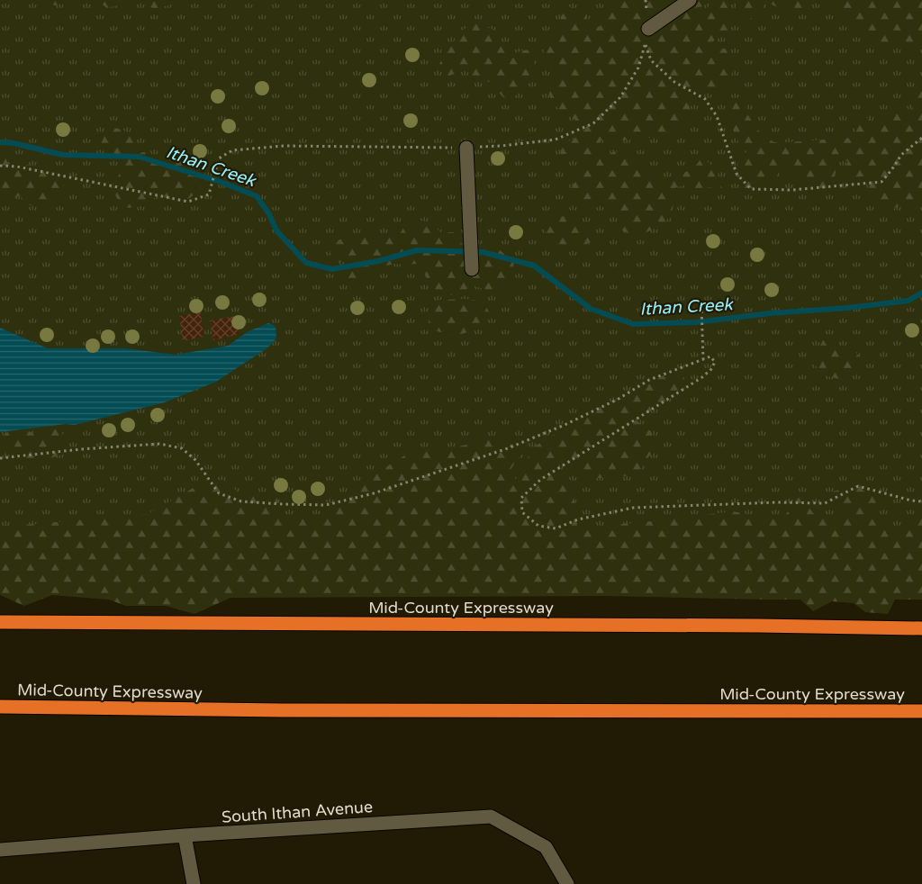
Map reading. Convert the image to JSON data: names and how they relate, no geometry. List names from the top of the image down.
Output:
{
  "streets": {
    "highway": ["Mid-County Expressway"],
    "street": ["South Ithan Avenue"]
  },
  "water": ["Ithan Creek"]
}
